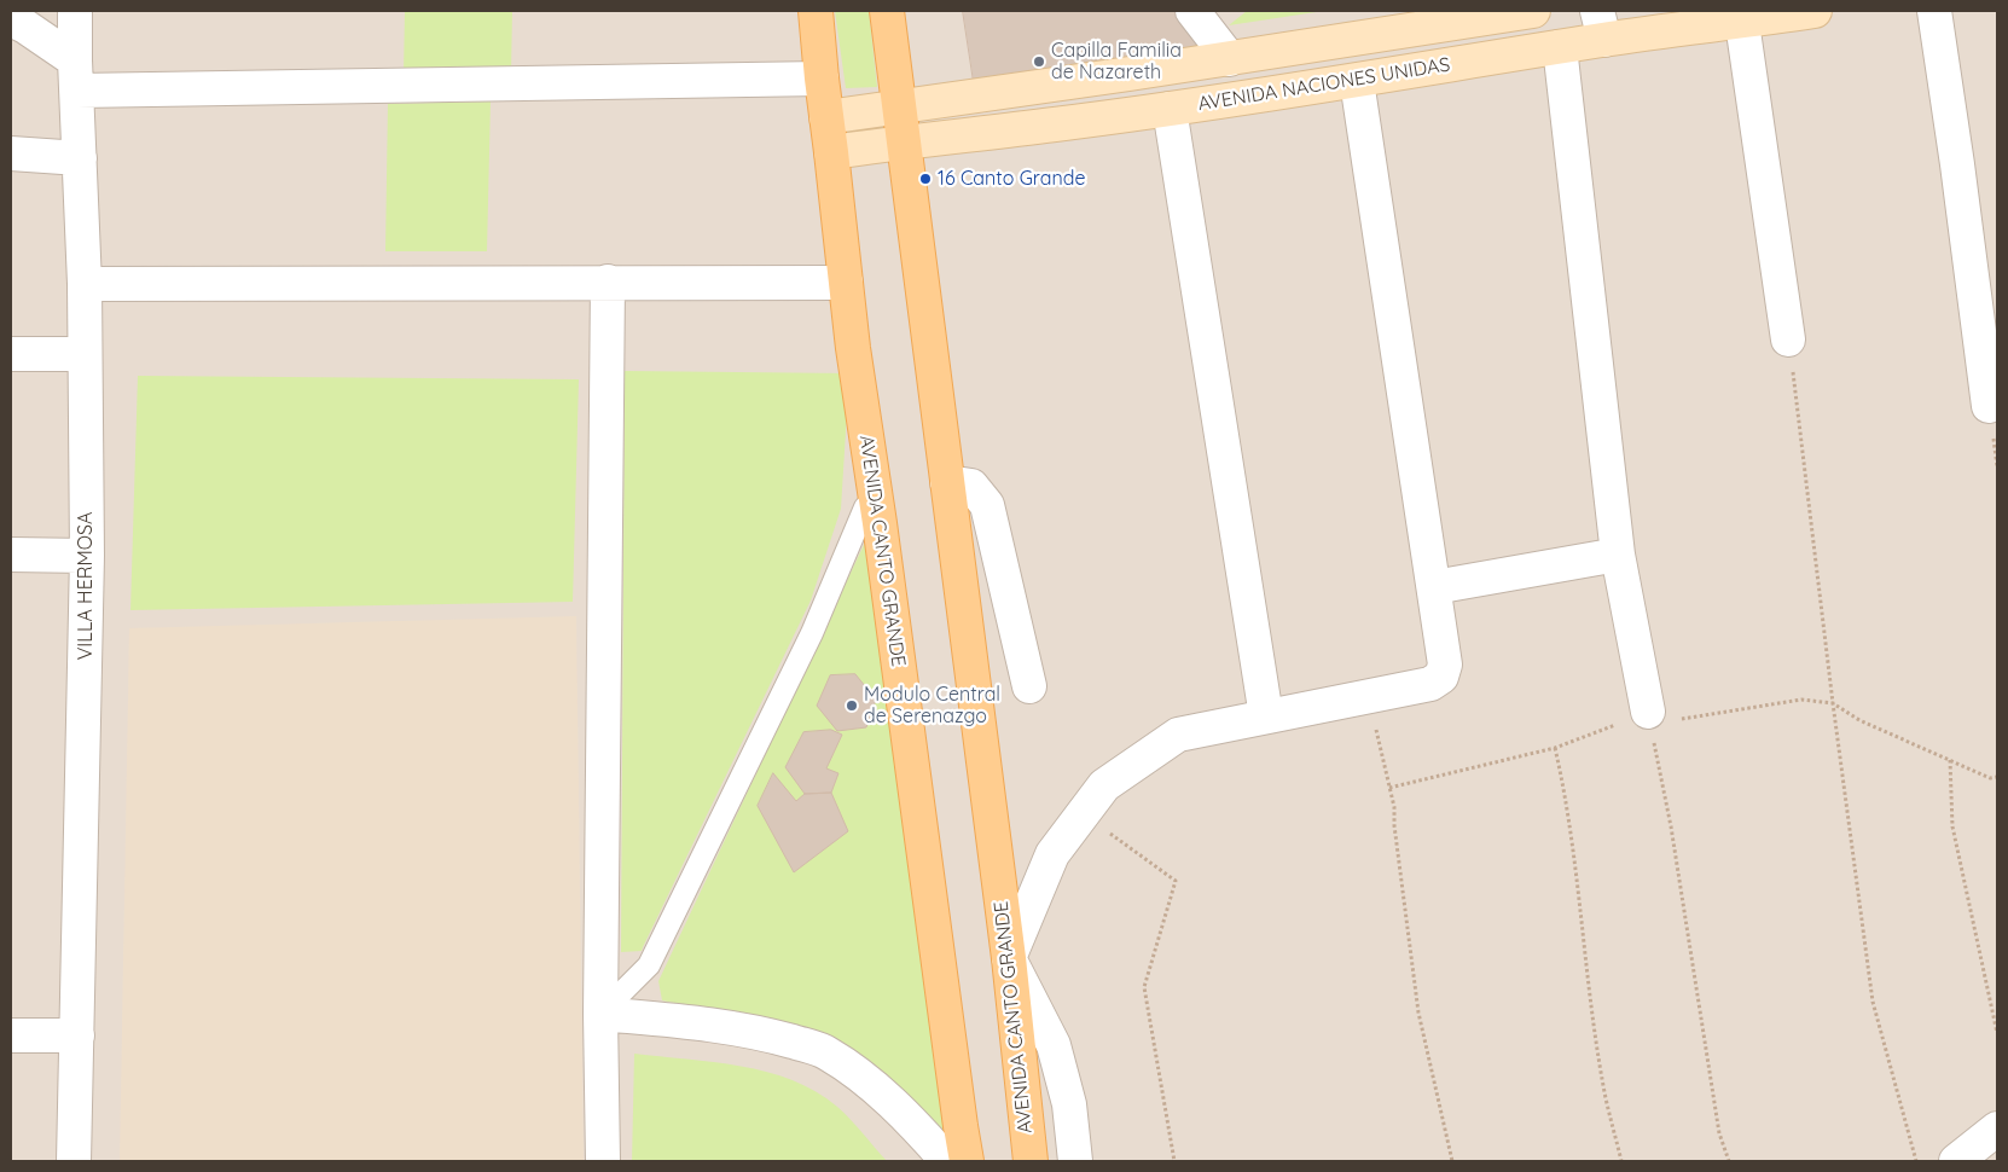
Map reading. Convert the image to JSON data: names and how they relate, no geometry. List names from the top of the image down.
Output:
{
  "streets": {
    "main road": ["AVENIDA CANTO GRANDE"],
    "street": ["AVENIDA NACIONES UNIDAS", "VILLA HERMOSA"]
  },
  "crossings": [
    ["AVENIDA NACIONES UNIDAS", "AVENIDA CANTO GRANDE"]
  ],
  "places": ["Capilla Familia de Nazareth", "16 Canto Grande", "Modulo Central de Serenazgo"]
}
